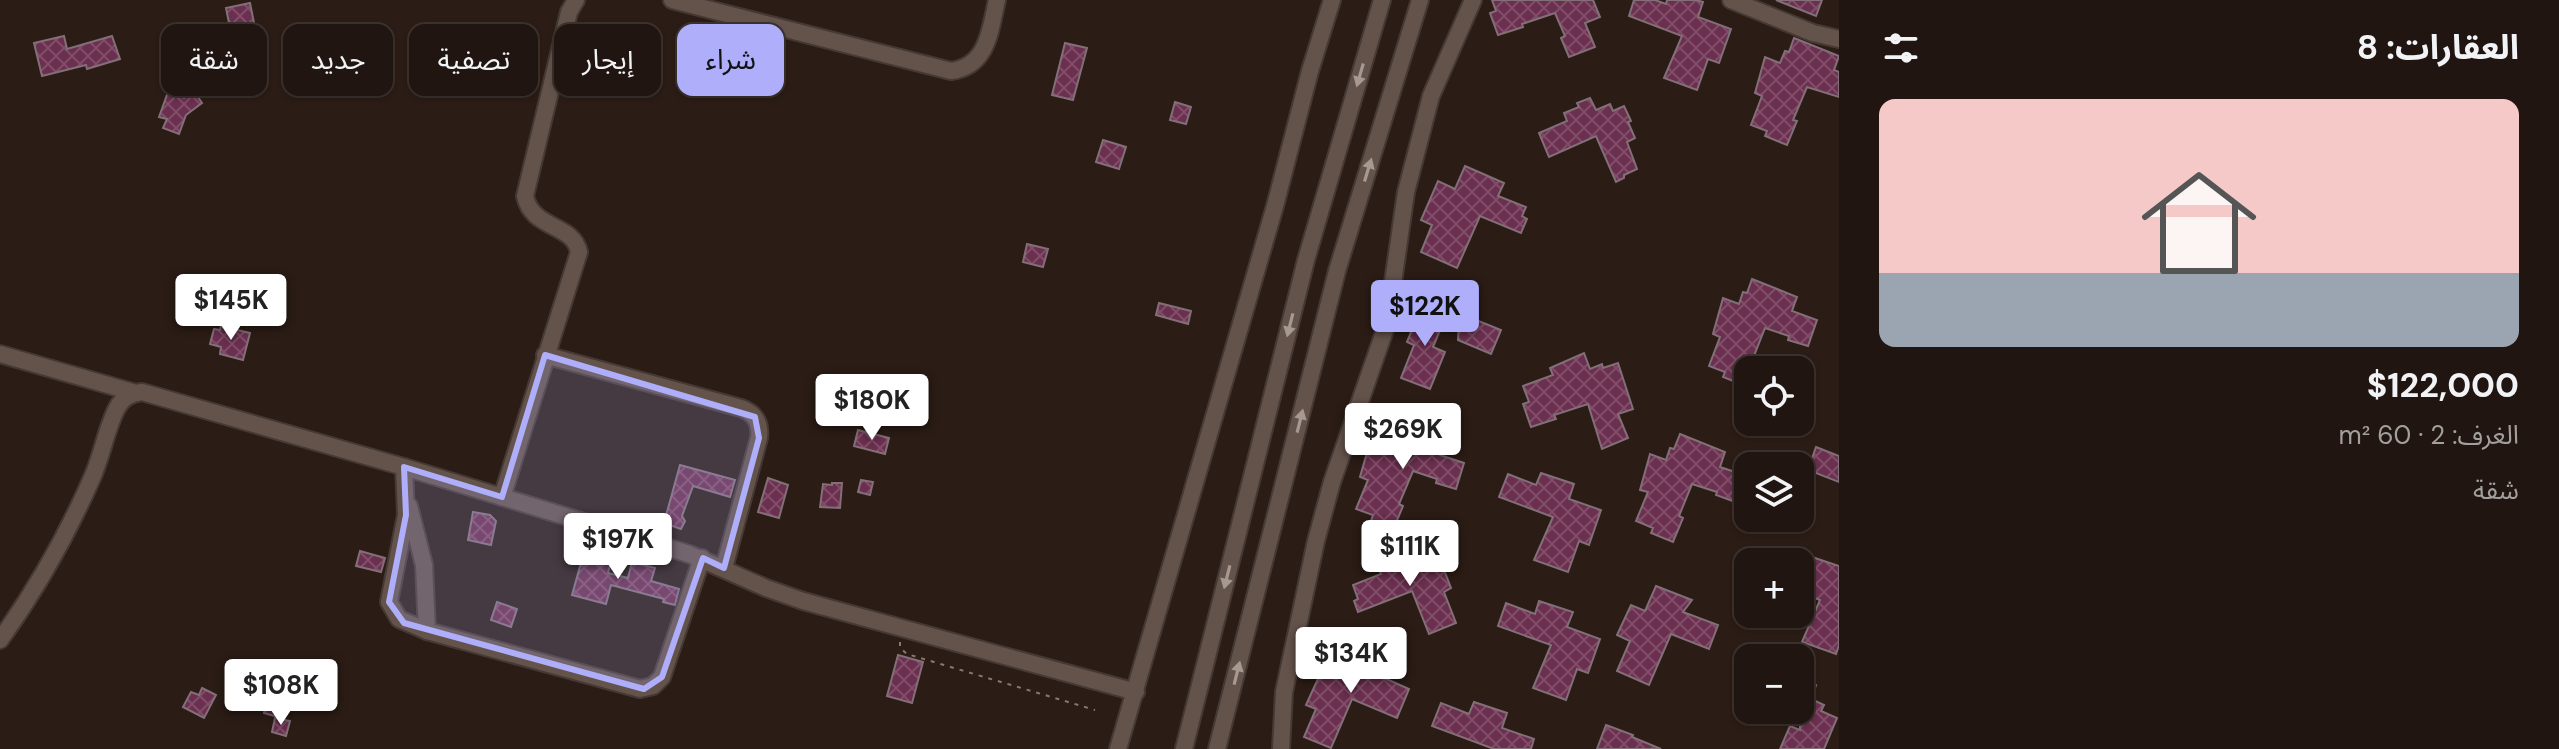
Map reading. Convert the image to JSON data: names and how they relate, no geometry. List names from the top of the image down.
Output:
{
  "page": {
    "heading": "العقارات: 8",
    "chip": [
      "شراء",
      "إيجار",
      "تصفية",
      "جديد",
      "شقة"
    ],
    "list": [
      {
        "name": "$122,000",
        "note": "الغرف: 2 · 60 m² · شقة"
      }
    ],
    "price": [
      "$145K",
      "$122K",
      "$180K",
      "$269K",
      "$197K",
      "$111K",
      "$134K",
      "$108K"
    ],
    "map_buttons": ["+", "−"]
  }
}
